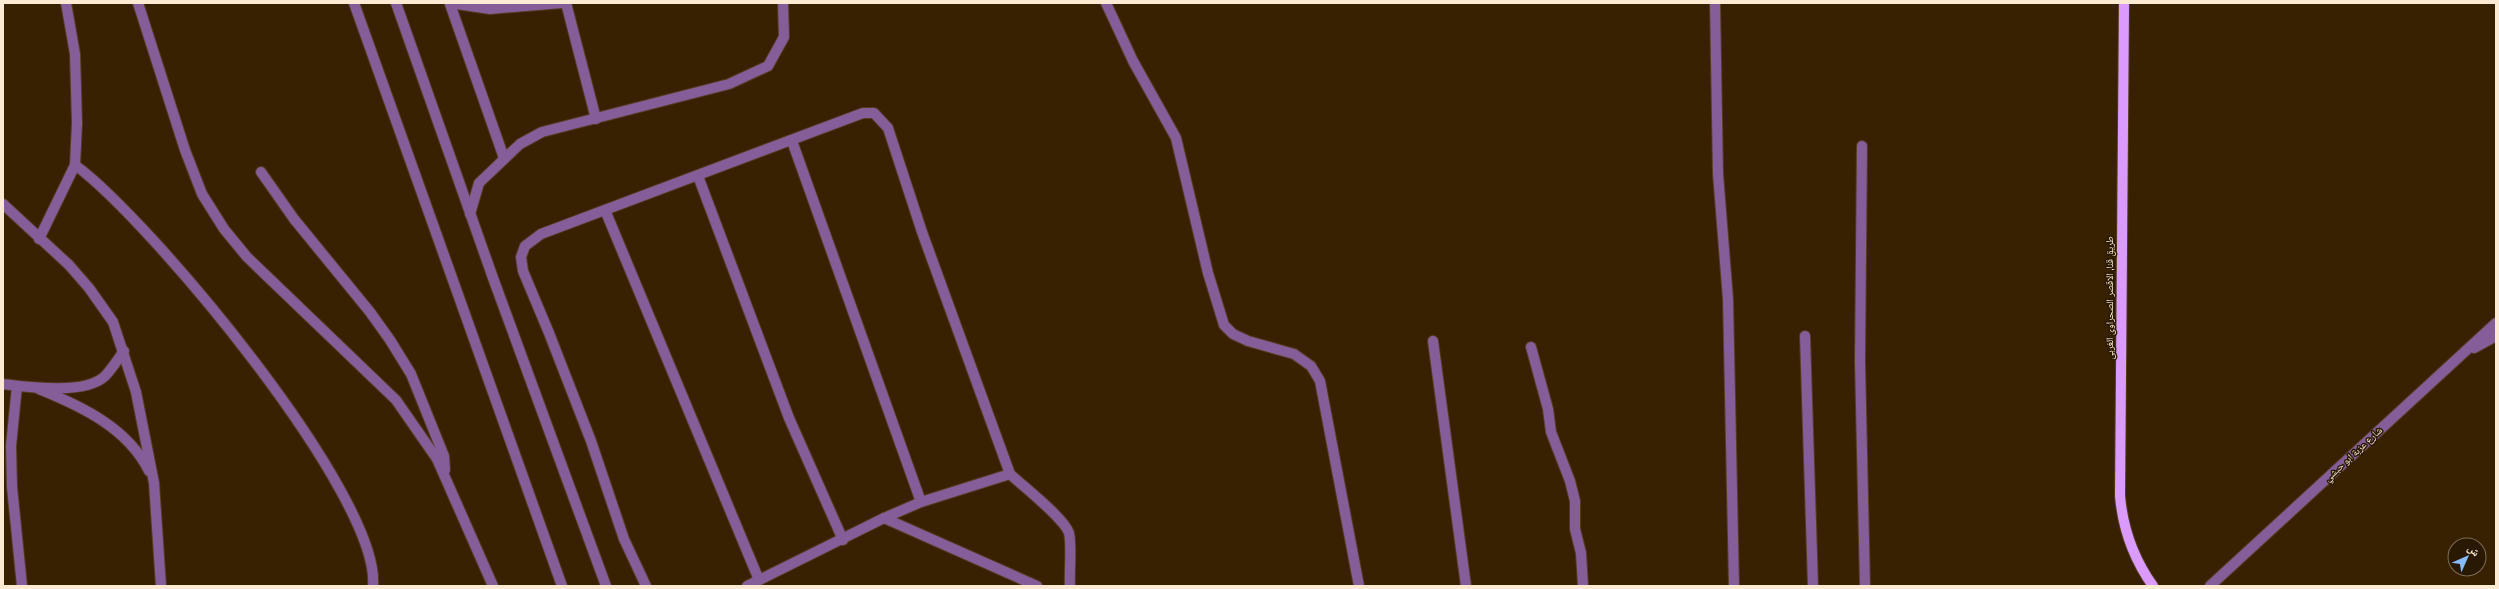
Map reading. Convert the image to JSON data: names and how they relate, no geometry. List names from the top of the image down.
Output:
{
  "streets": {
    "main road": ["طريق قنا, الاقصر الصحراوى الغربى"],
    "street": ["شارع عزبة ابو حبشي"]
  },
  "north": "top right"
}
